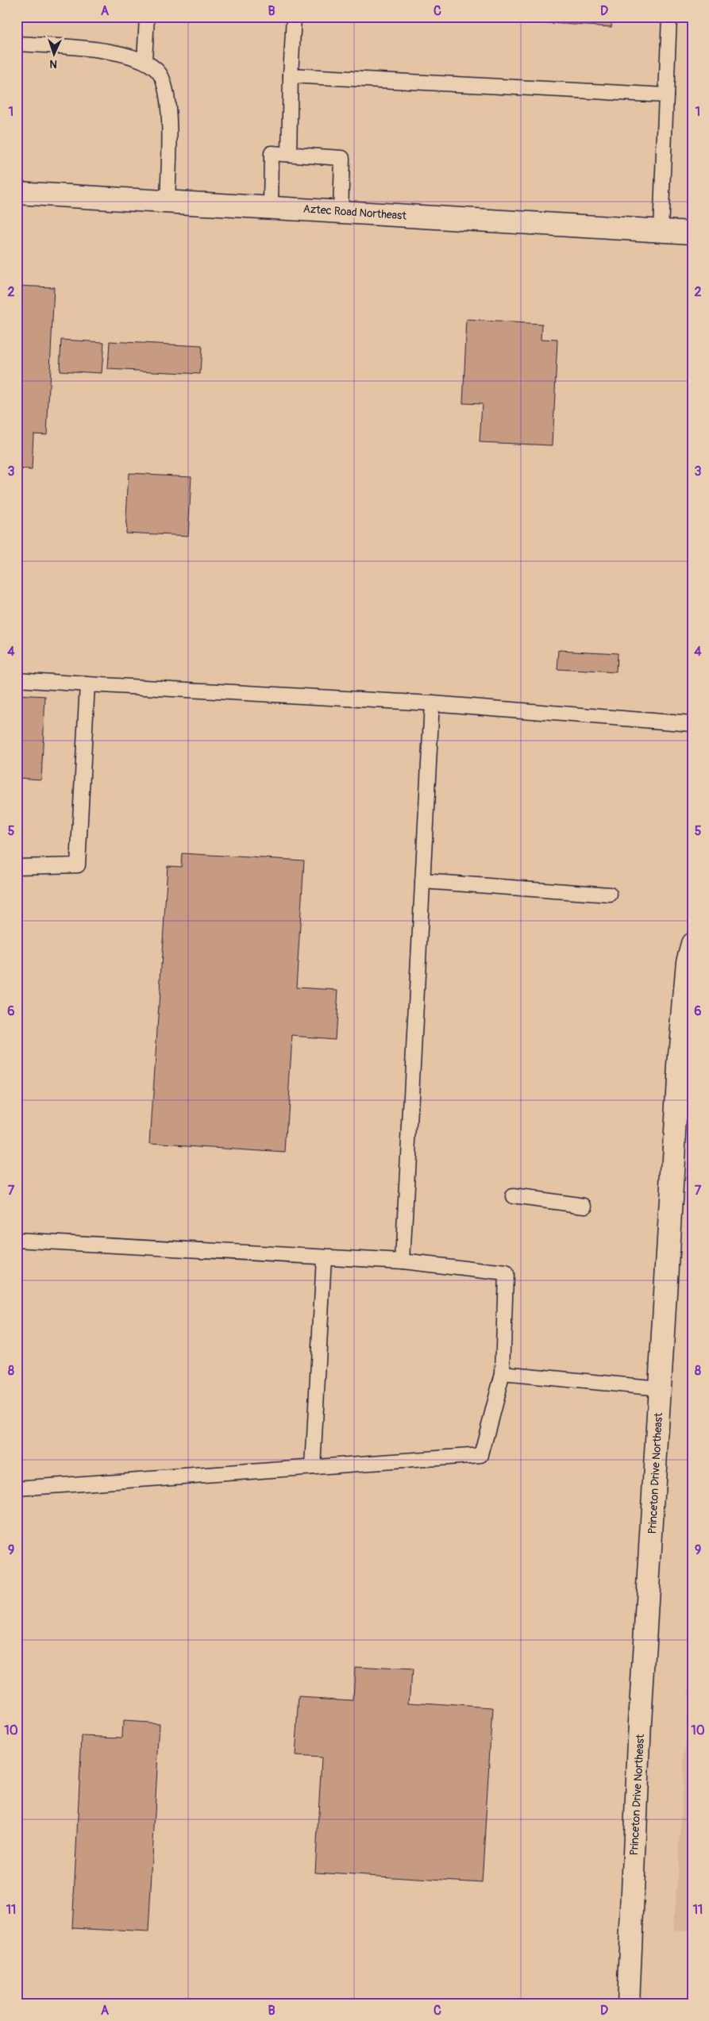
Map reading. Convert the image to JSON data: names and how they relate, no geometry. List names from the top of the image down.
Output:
{
  "streets": {
    "street": ["Aztec Road Northeast", "Princeton Drive Northeast"]
  },
  "north": "bottom",
  "grid": {
    "columns": [
      "A",
      "B",
      "C",
      "D"
    ],
    "rows": [
      "1",
      "2",
      "3",
      "4",
      "5",
      "6",
      "7",
      "8",
      "9",
      "10",
      "11"
    ]
  }
}
